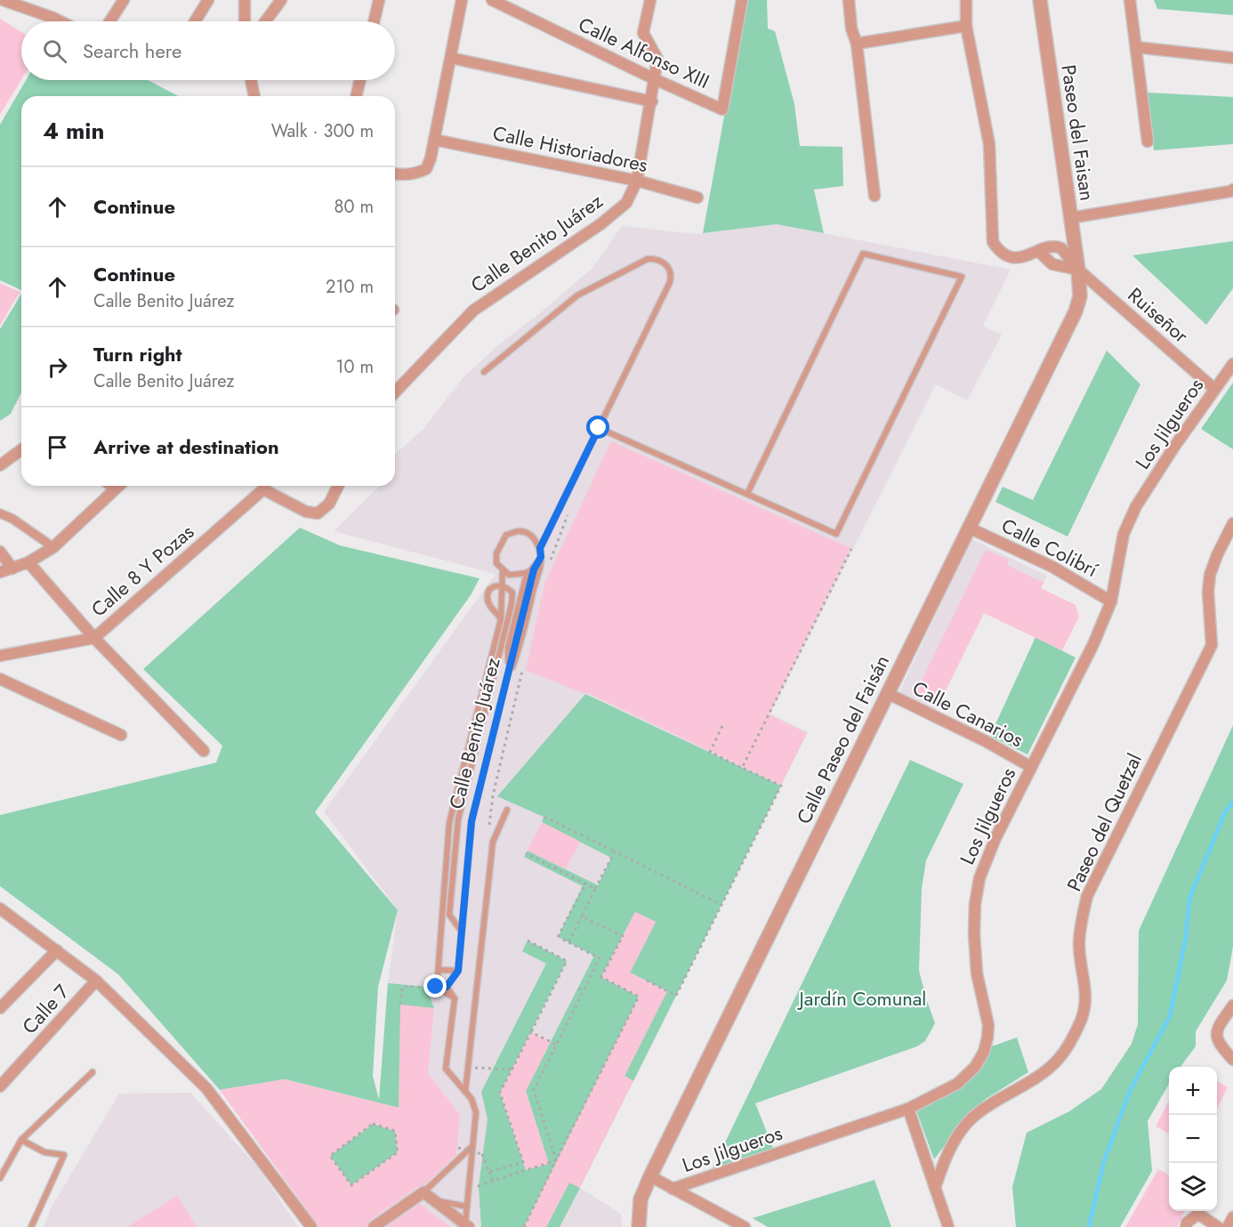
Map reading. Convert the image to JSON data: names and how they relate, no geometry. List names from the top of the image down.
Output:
{
  "streets": {
    "street": [
      "Calle Alfonso XIII",
      "Paseo del Faisan",
      "Calle Historiadores",
      "Calle Benito Juárez",
      "Ruiseñor",
      "Los Jilgueros",
      "Calle Colibrí",
      "Calle 8 Y Pozas",
      "Calle Canarios",
      "Calle Paseo del Faisán",
      "Paseo del Quetzal",
      "Calle 7"
    ]
  },
  "crossings": [
    ["Calle Alfonso XIII", "Calle Benito Juárez"],
    ["Paseo del Faisan", "Ruiseñor"],
    ["Paseo del Faisan", "Calle Paseo del Faisán"],
    ["Calle Historiadores", "Calle Benito Juárez"],
    ["Ruiseñor", "Los Jilgueros"],
    ["Ruiseñor", "Calle Paseo del Faisán"],
    ["Los Jilgueros", "Calle Colibrí"],
    ["Los Jilgueros", "Calle Canarios"],
    ["Calle Colibrí", "Calle Paseo del Faisán"],
    ["Calle Canarios", "Calle Paseo del Faisán"]
  ],
  "parks": ["Jardín Comunal"],
  "page": {
    "search": "Search here",
    "heading": ["4 min", "Walk · 300 m"],
    "list": [
      ["Continue", "80 m"],
      ["Continue", "Calle Benito Juárez", "210 m"],
      ["Turn right", "Calle Benito Juárez", "10 m"],
      "Arrive at destination"
    ],
    "map_buttons": ["+", "−"]
  }
}
